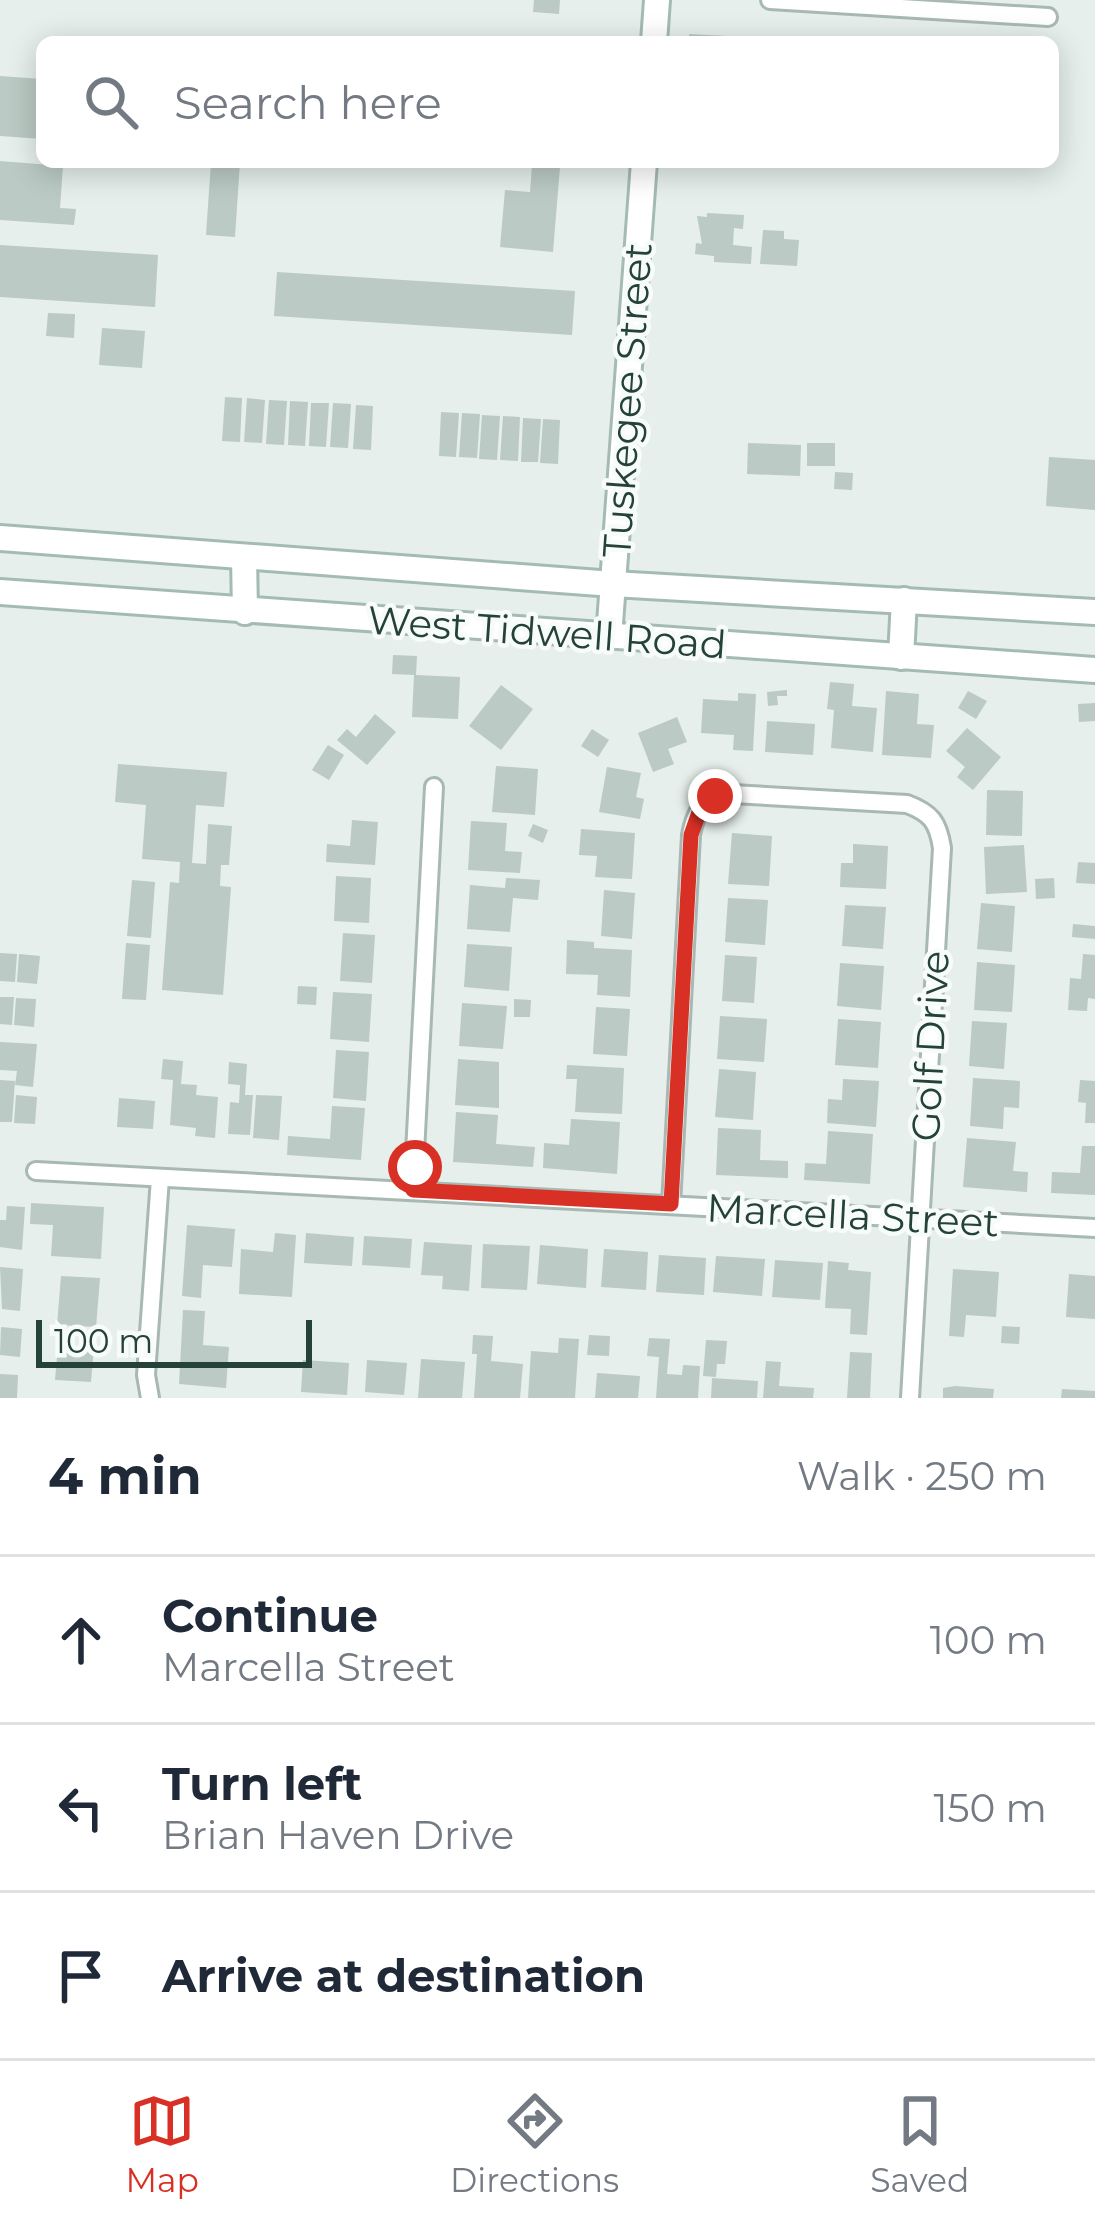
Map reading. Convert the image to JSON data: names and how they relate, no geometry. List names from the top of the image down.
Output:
{
  "streets": {
    "main road": ["Tuskegee Street", "West Tidwell Road"],
    "street": ["Golf Drive", "Marcella Street"]
  },
  "crossings": [
    ["Tuskegee Street", "West Tidwell Road"],
    ["Golf Drive", "Marcella Street"]
  ],
  "scale_bar": "100 m",
  "page": {
    "search": "Search here",
    "scale": "100 m",
    "heading": ["4 min", "Walk · 250 m"],
    "list": [
      ["Continue", "Marcella Street", "100 m"],
      ["Turn left", "Brian Haven Drive", "150 m"],
      "Arrive at destination"
    ],
    "nav": ["Map", "Directions", "Saved"]
  }
}
